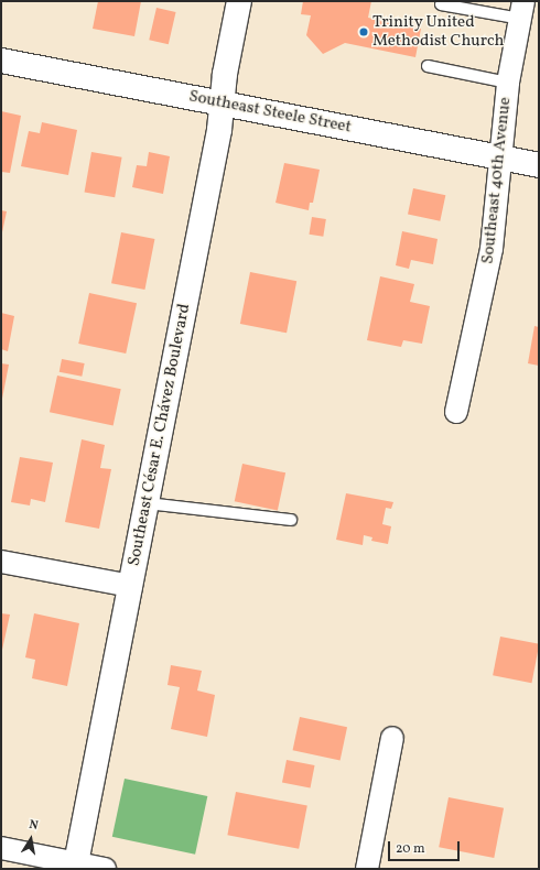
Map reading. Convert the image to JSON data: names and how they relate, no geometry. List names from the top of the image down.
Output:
{
  "streets": {
    "main road": ["Southeast Steele Street", "Southeast César E. Chávez Boulevard"],
    "street": ["Southeast 40th Avenue"]
  },
  "crossings": [
    ["Southeast Steele Street", "Southeast 40th Avenue"],
    ["Southeast Steele Street", "Southeast César E. Chávez Boulevard"]
  ],
  "places": ["Trinity United Methodist Church"],
  "scale_bar": "20 m",
  "north": "top"
}
